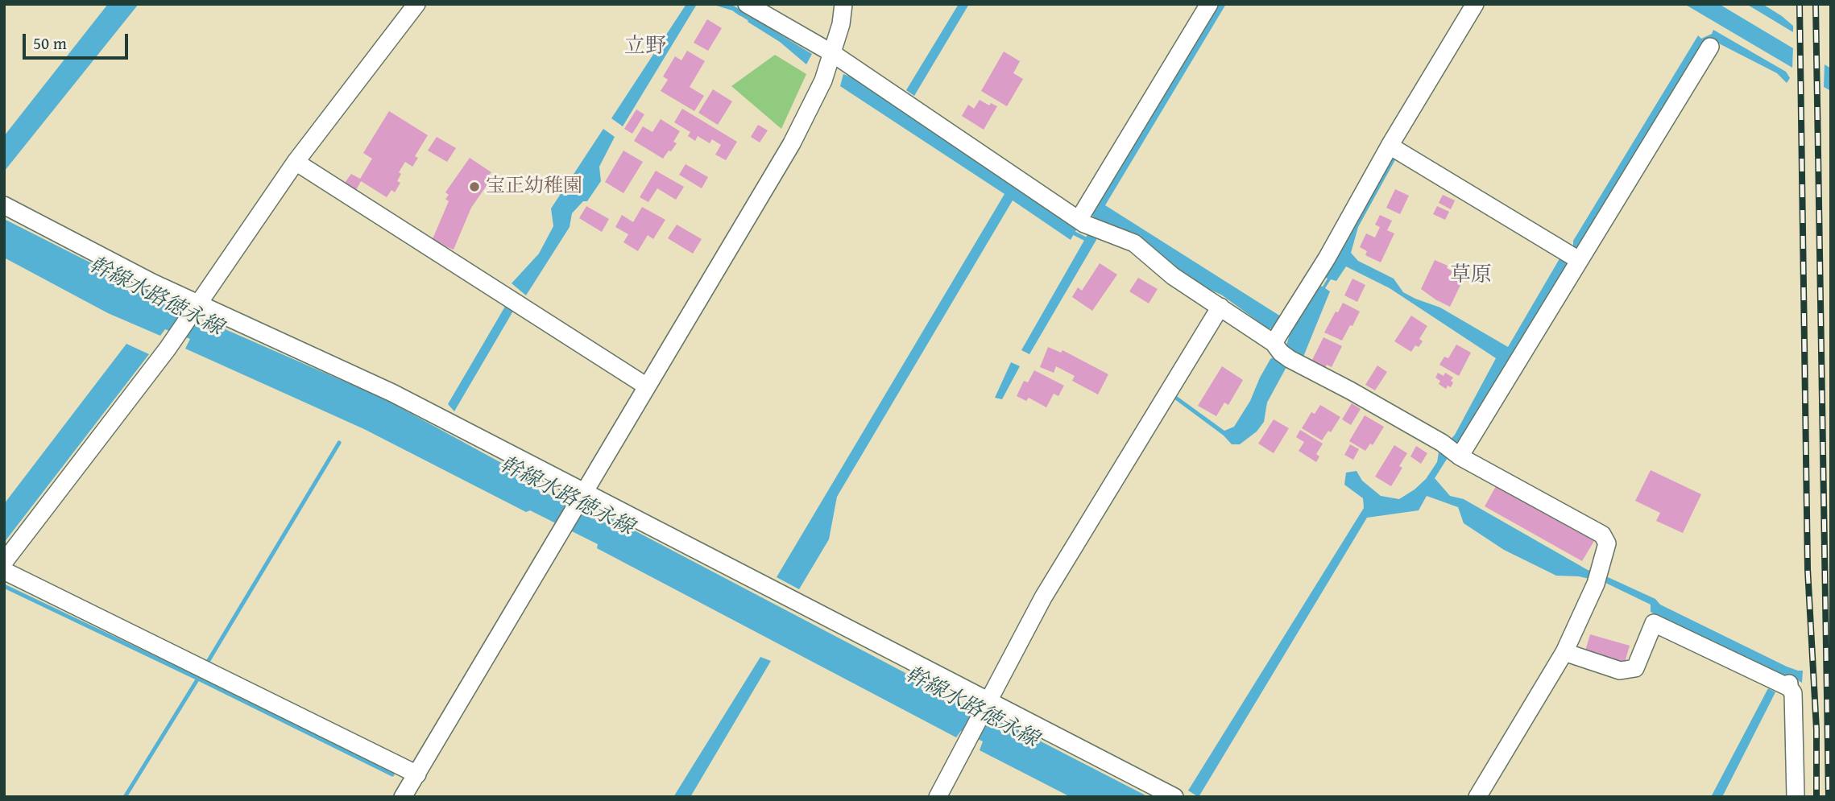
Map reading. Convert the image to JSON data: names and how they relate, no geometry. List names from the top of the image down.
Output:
{
  "districts": ["立野", "草原"],
  "water": ["幹線水路徳永線"],
  "places": ["宝正幼稚園"],
  "scale_bar": "50 m"
}
